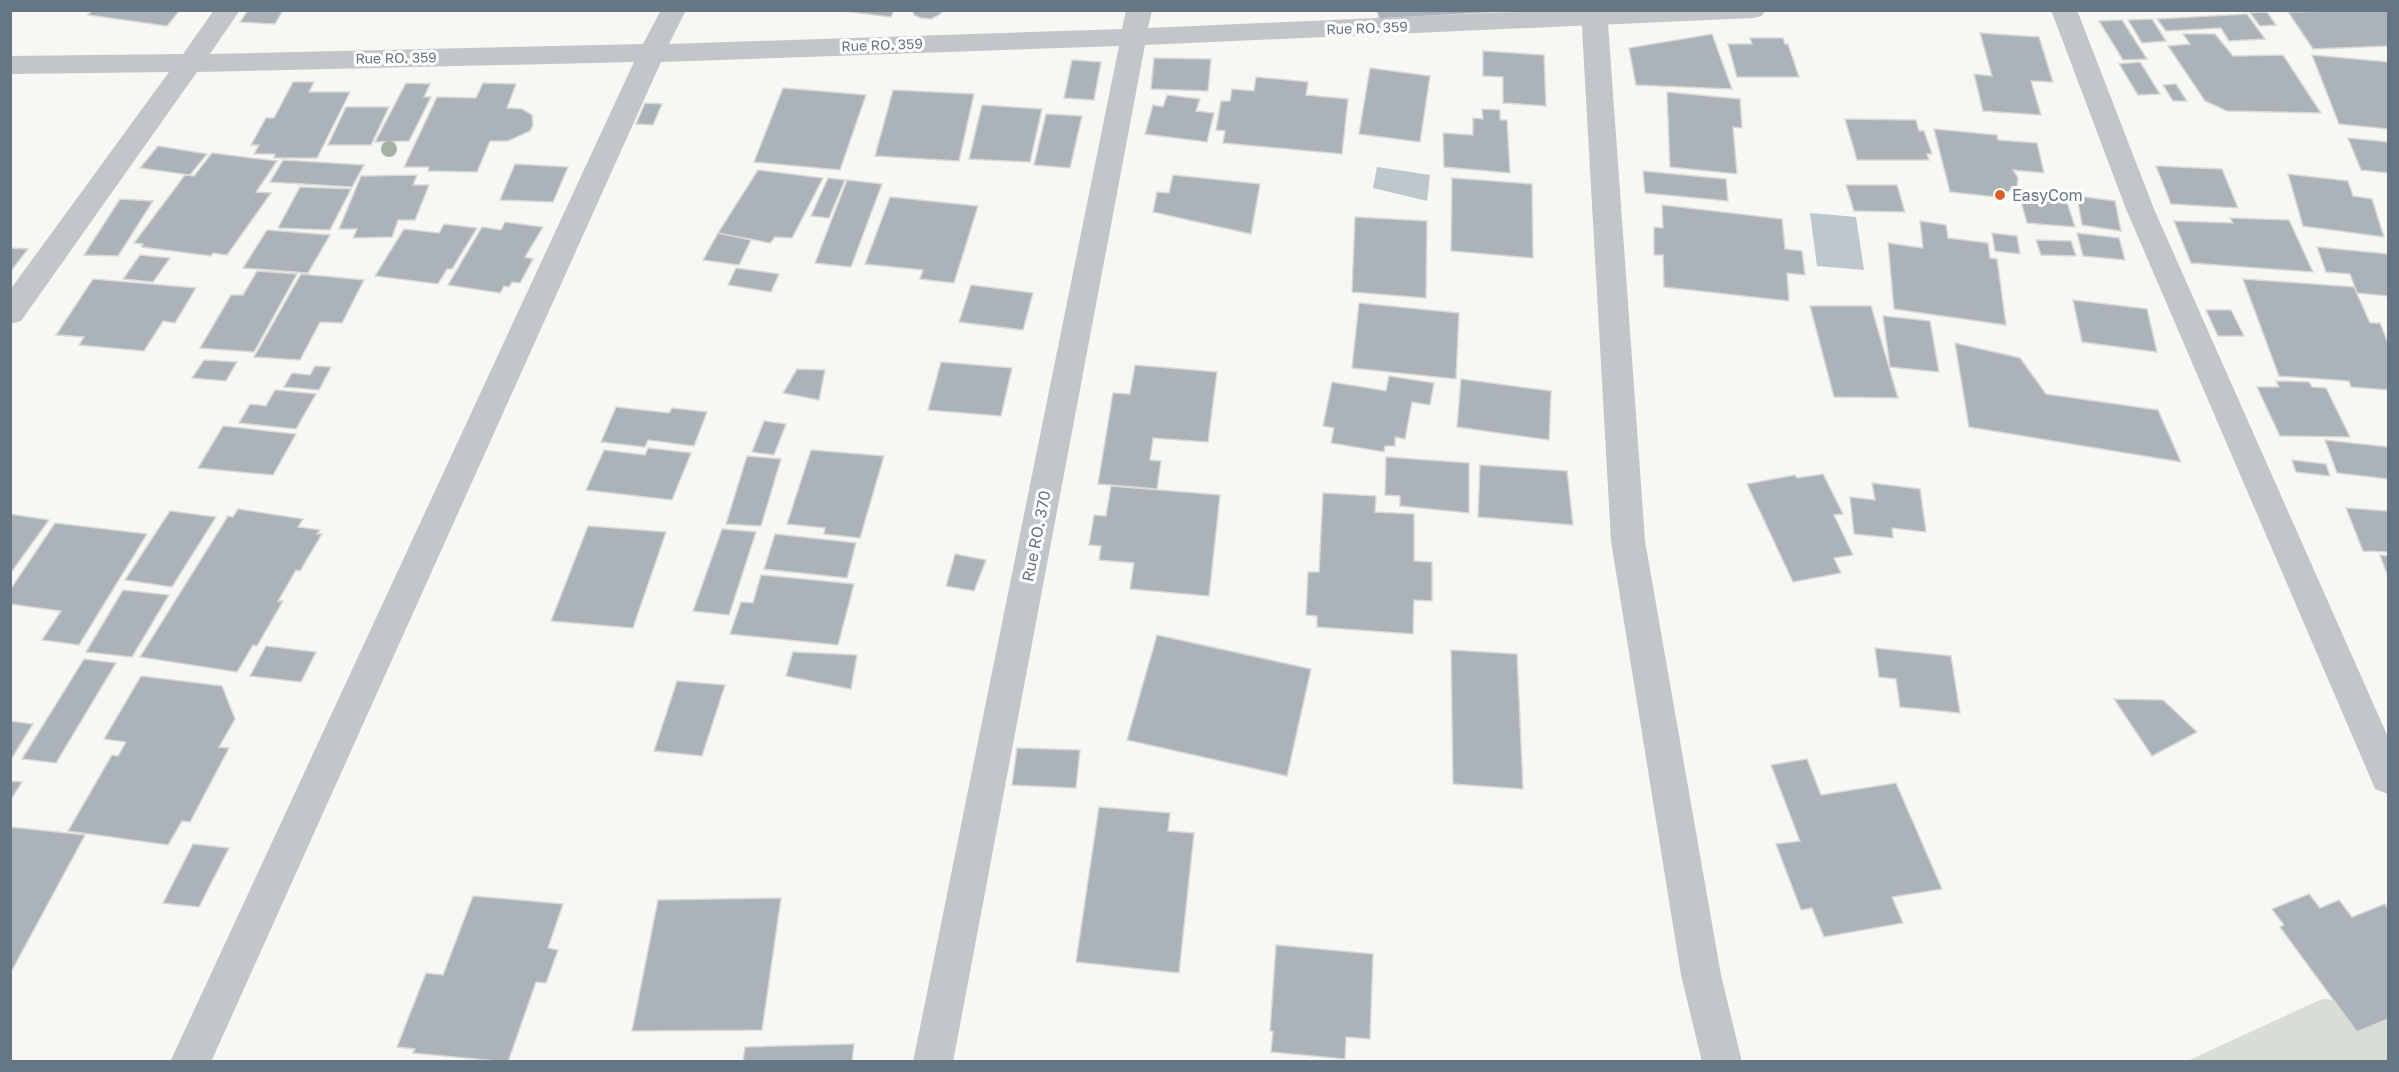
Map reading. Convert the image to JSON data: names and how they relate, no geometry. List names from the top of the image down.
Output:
{
  "streets": {
    "street": ["Rue RO. 359", "Rue RO. 370"]
  },
  "crossings": [
    ["Rue RO. 359", "Rue RO. 370"]
  ],
  "places": ["EasyCom"]
}
